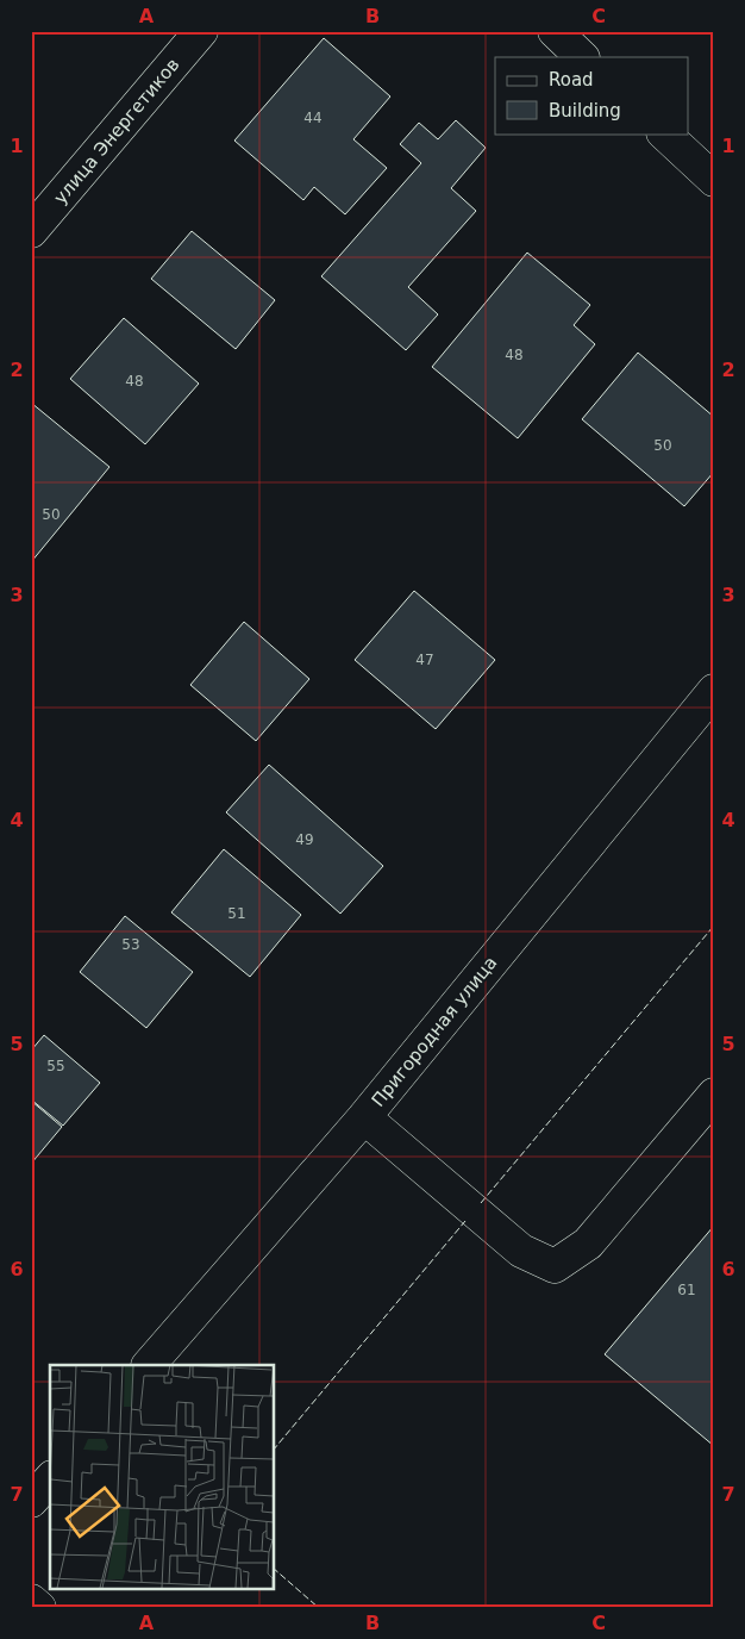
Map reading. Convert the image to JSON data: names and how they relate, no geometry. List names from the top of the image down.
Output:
{
  "streets": {
    "street": ["улица Энергетиков", "Пригородная улица"]
  },
  "house_numbers": [
    "44",
    "48",
    "48",
    "50",
    "50",
    "47",
    "49",
    "51",
    "53",
    "55",
    "61"
  ],
  "legend": ["Road", "Building"],
  "grid": {
    "columns": ["A", "B", "C"],
    "rows": [
      "1",
      "2",
      "3",
      "4",
      "5",
      "6",
      "7"
    ]
  }
}
